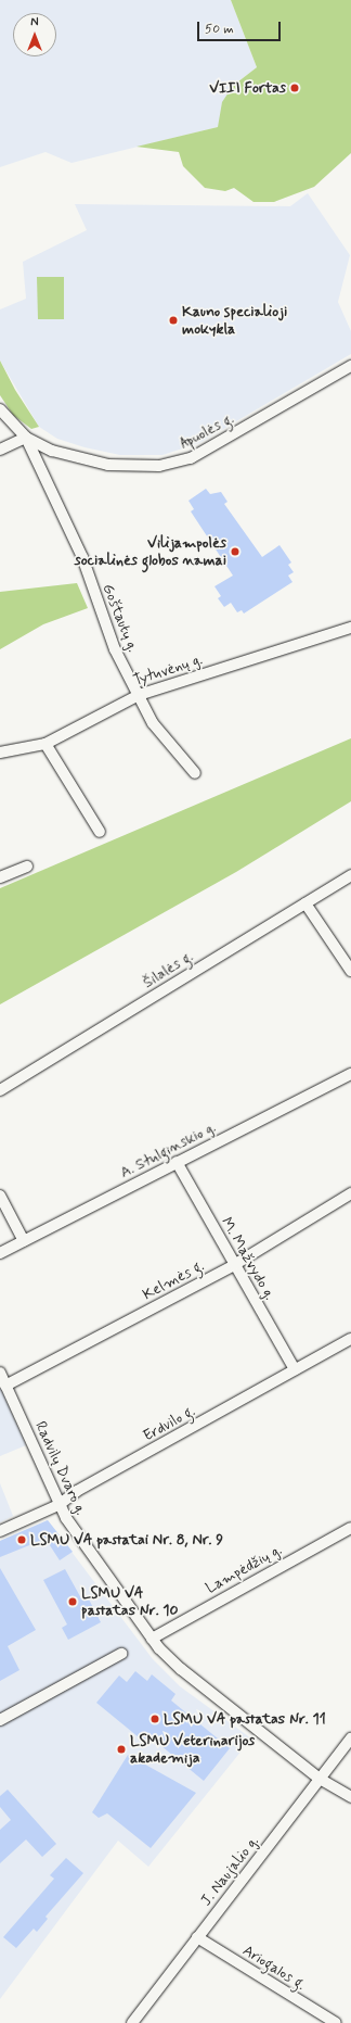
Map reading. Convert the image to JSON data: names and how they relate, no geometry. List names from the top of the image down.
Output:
{
  "streets": {
    "street": [
      "Apuolės g.",
      "Goštautų g.",
      "Tytuvėnų g.",
      "Šilalės g.",
      "A. Stulginskio g.",
      "M. Mažvydo g.",
      "Kelmės g.",
      "Erdvilo g.",
      "Radvilų Dvaro g.",
      "Lampėdžių g.",
      "J. Naujalio g.",
      "Ariogalos g."
    ]
  },
  "crossings": [
    ["Apuolės g.", "Goštautų g."],
    ["Goštautų g.", "Tytuvėnų g."],
    ["A. Stulginskio g.", "M. Mažvydo g."],
    ["M. Mažvydo g.", "Kelmės g."],
    ["M. Mažvydo g.", "Erdvilo g."],
    ["Kelmės g.", "Radvilų Dvaro g."],
    ["Erdvilo g.", "Radvilų Dvaro g."],
    ["Radvilų Dvaro g.", "Lampėdžių g."],
    ["Radvilų Dvaro g.", "J. Naujalio g."],
    ["J. Naujalio g.", "Ariogalos g."]
  ],
  "places": [
    "VIII Fortas",
    "Kauno specialioji mokykla",
    "Vilijampolės socialinės globos namai",
    "LSMU VA pastatai Nr. 8, Nr. 9",
    "LSMU VA pastatas Nr. 10",
    "LSMU VA pastatas Nr. 11",
    "LSMU Veterinarijos akademija"
  ],
  "scale_bar": "50 m",
  "north": "top"
}
